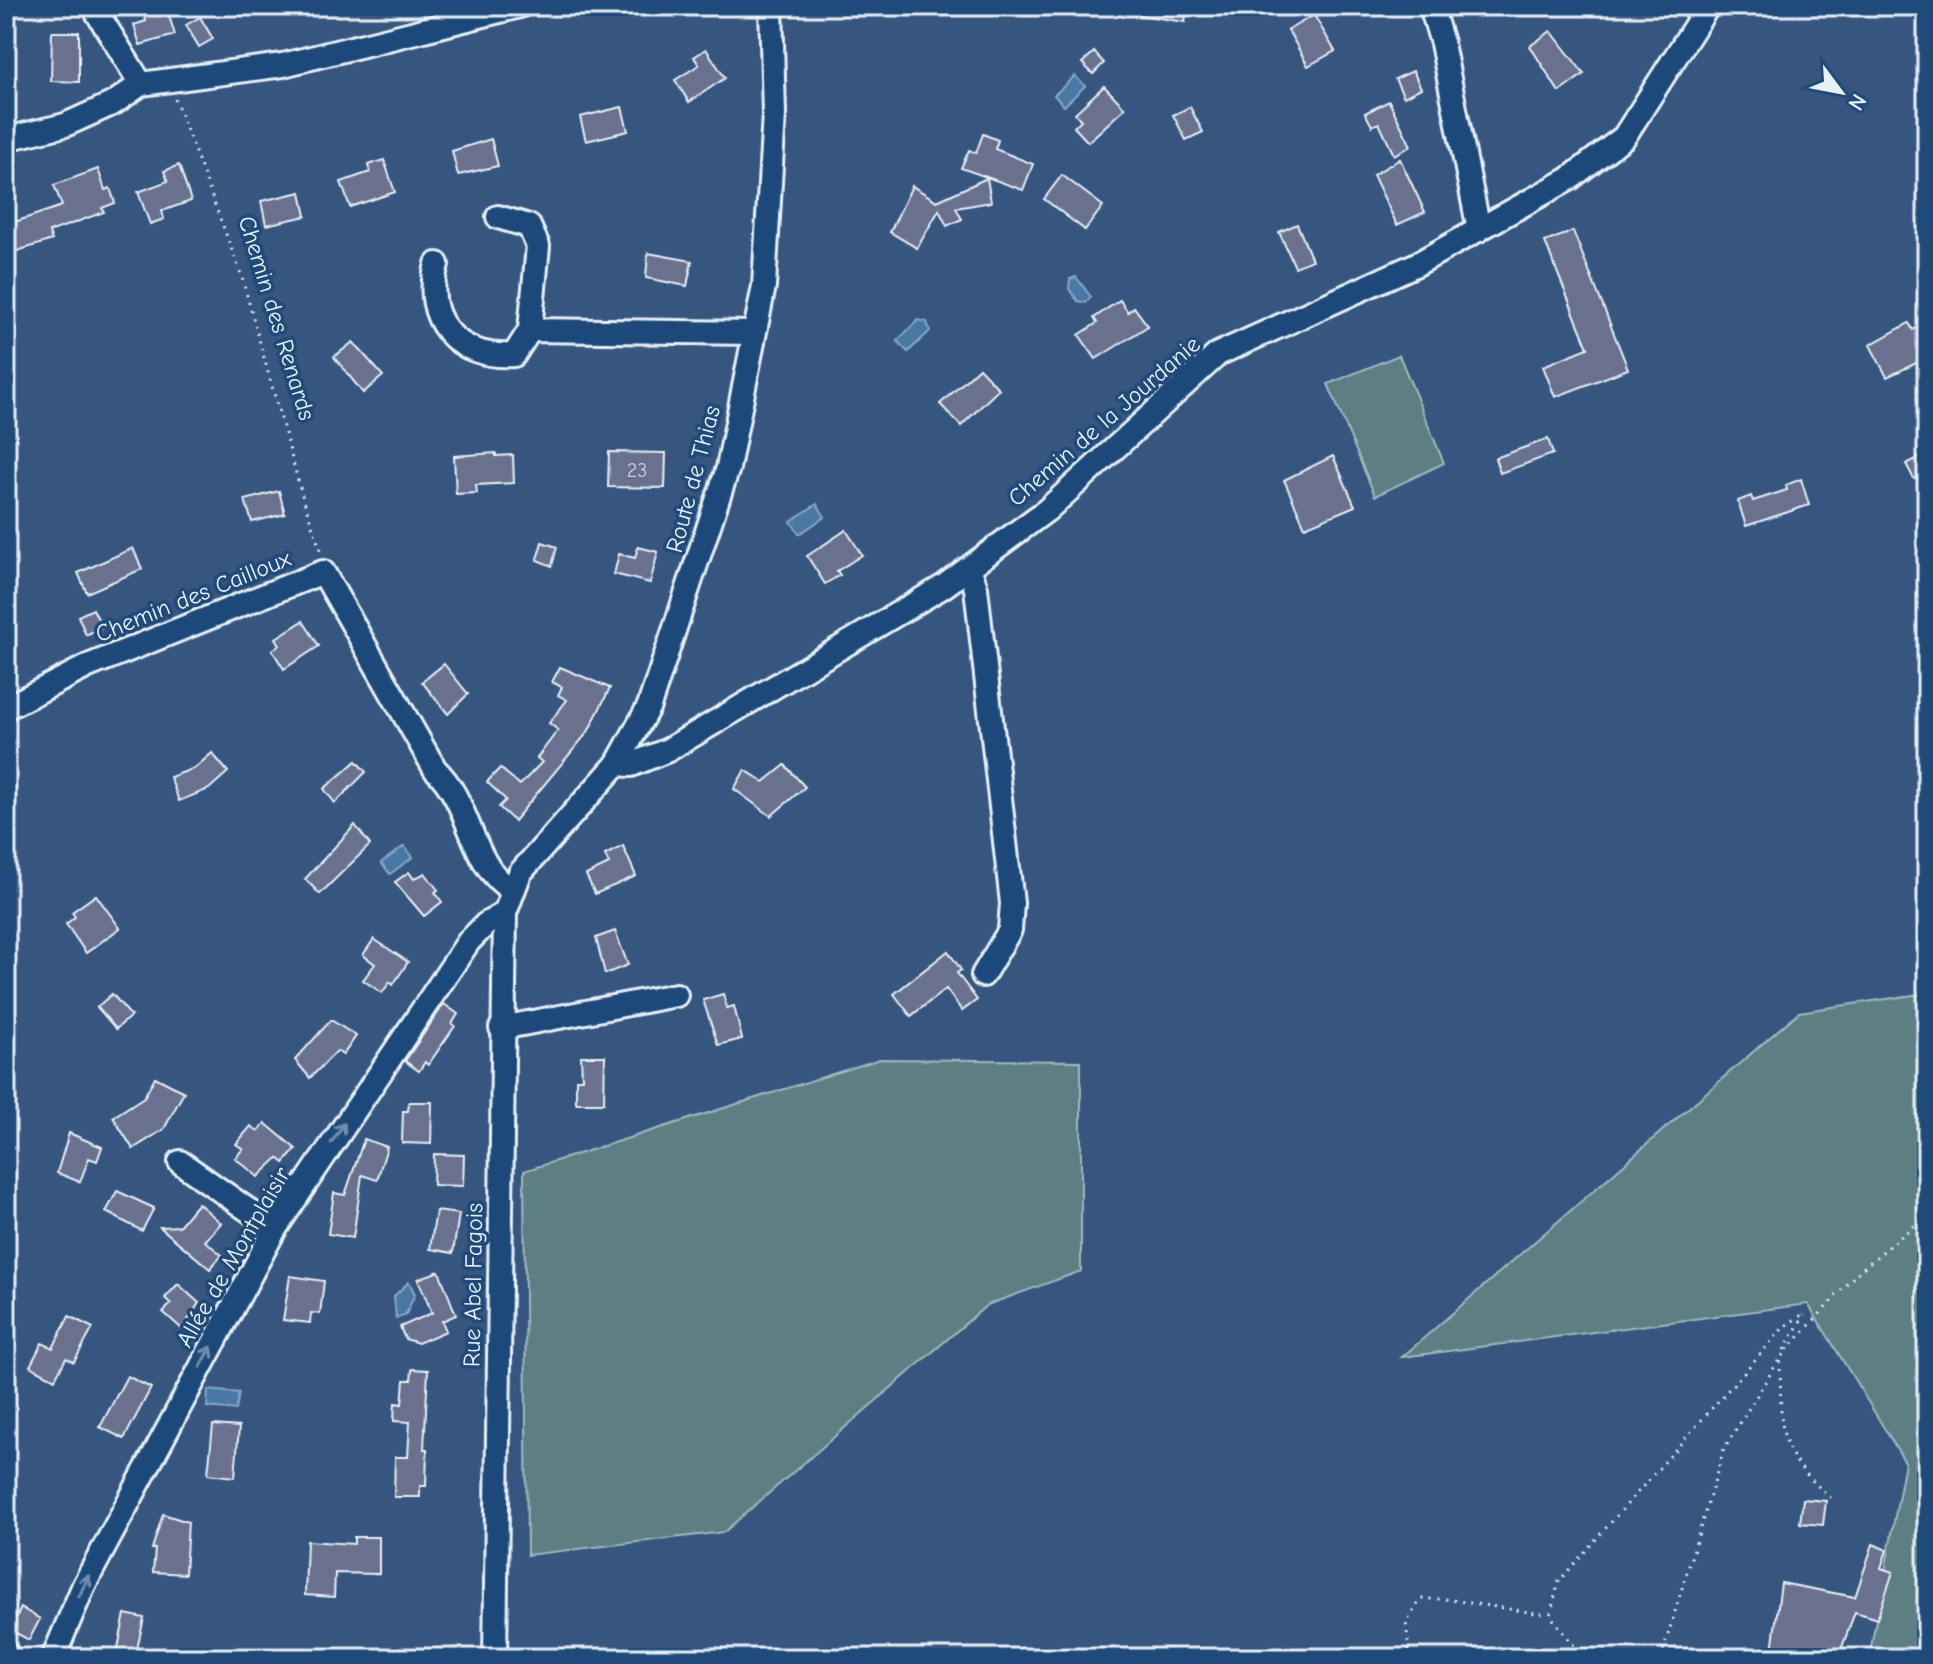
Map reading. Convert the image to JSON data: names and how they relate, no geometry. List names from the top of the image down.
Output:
{
  "streets": {
    "street": [
      "Chemin de la Jourdanie",
      "Route de Thias",
      "Chemin des Cailloux",
      "Allée de Montplaisir",
      "Rue Abel Fagois"
    ],
    "path": ["Chemin des Renards"]
  },
  "crossings": [
    ["Chemin des Renards", "Chemin des Cailloux"],
    ["Chemin de la Jourdanie", "Route de Thias"],
    ["Route de Thias", "Chemin des Cailloux"],
    ["Route de Thias", "Allée de Montplaisir"],
    ["Route de Thias", "Rue Abel Fagois"],
    ["Allée de Montplaisir", "Rue Abel Fagois"]
  ],
  "one_way": ["Allée de Montplaisir"],
  "house_numbers": ["23"],
  "north": "bottom right"
}
